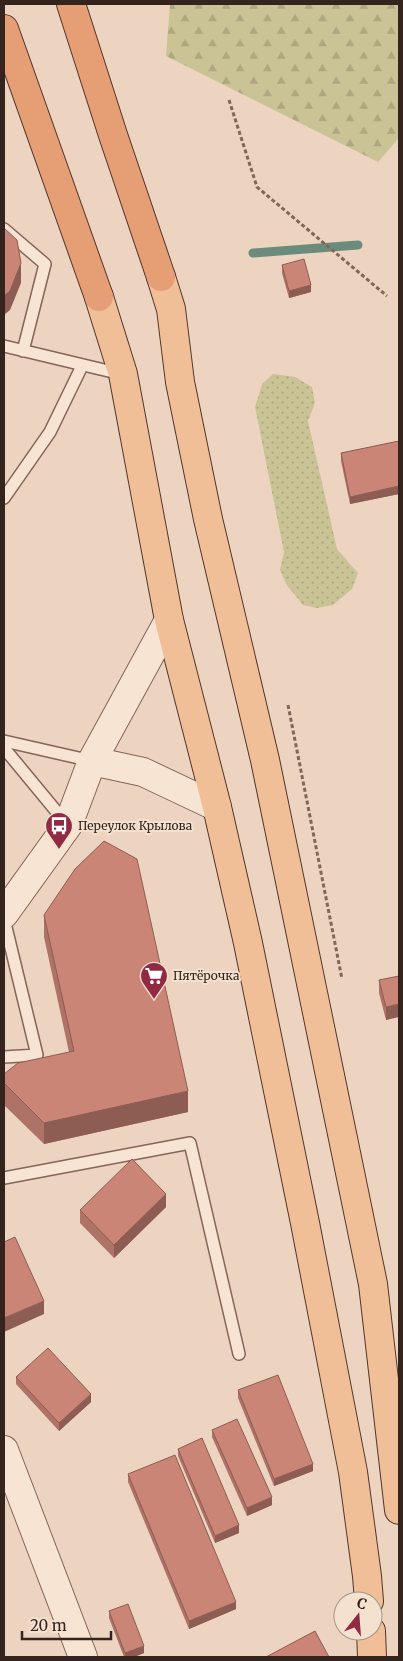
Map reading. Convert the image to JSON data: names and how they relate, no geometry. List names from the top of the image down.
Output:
{
  "places": {
    "bus stop": ["Переулок Крылова"],
    "supermarket": ["Пятёрочка"]
  },
  "scale_bar": "20 m",
  "north": "top"
}
